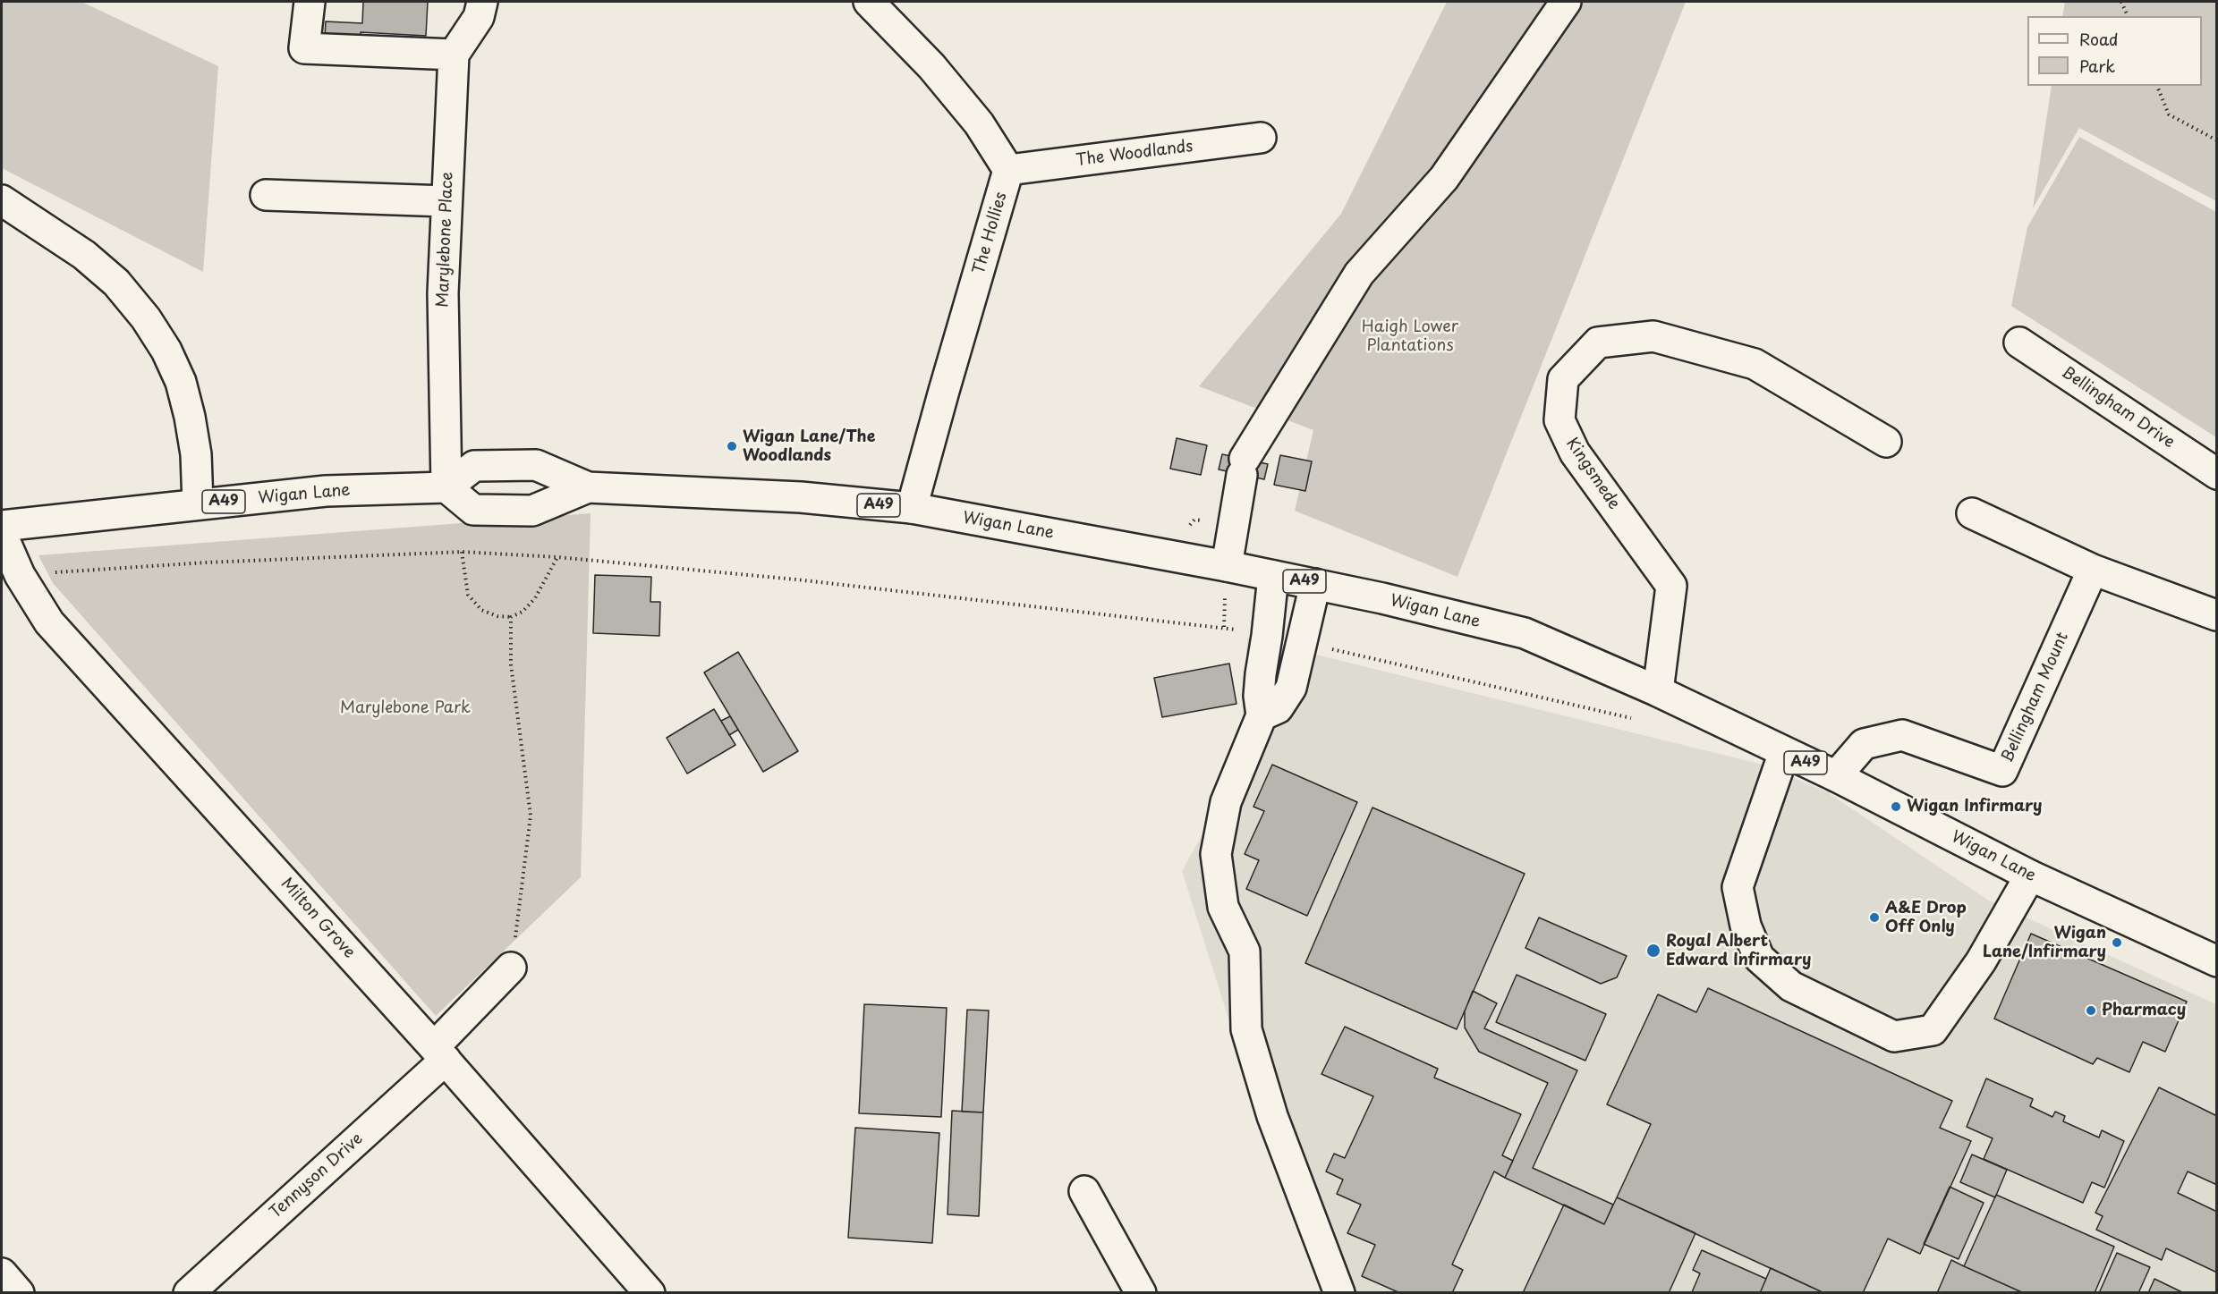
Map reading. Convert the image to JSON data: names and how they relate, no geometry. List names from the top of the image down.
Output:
{
  "streets": {
    "main road": [
      "The Woodlands",
      "The Hollies",
      "Marylebone Place",
      "Bellingham Drive",
      "Kingsmede",
      "Wigan Lane",
      "A49",
      "Bellingham Mount",
      "Milton Grove",
      "Tennyson Drive"
    ]
  },
  "crossings": [
    ["The Woodlands", "The Hollies"],
    ["The Hollies", "Wigan Lane"],
    ["Marylebone Place", "Wigan Lane"],
    ["Kingsmede", "Wigan Lane"],
    ["Wigan Lane", "Bellingham Mount"],
    ["Milton Grove", "Tennyson Drive"]
  ],
  "parks": ["Haigh Lower Plantations", "Marylebone Park"],
  "places": [
    "Wigan Lane/The Woodlands",
    "Wigan Infirmary",
    "A&E Drop Off Only",
    "Wigan Lane/Infirmary",
    "Royal Albert Edward Infirmary",
    "Pharmacy"
  ],
  "legend": ["Road", "Park"]
}
